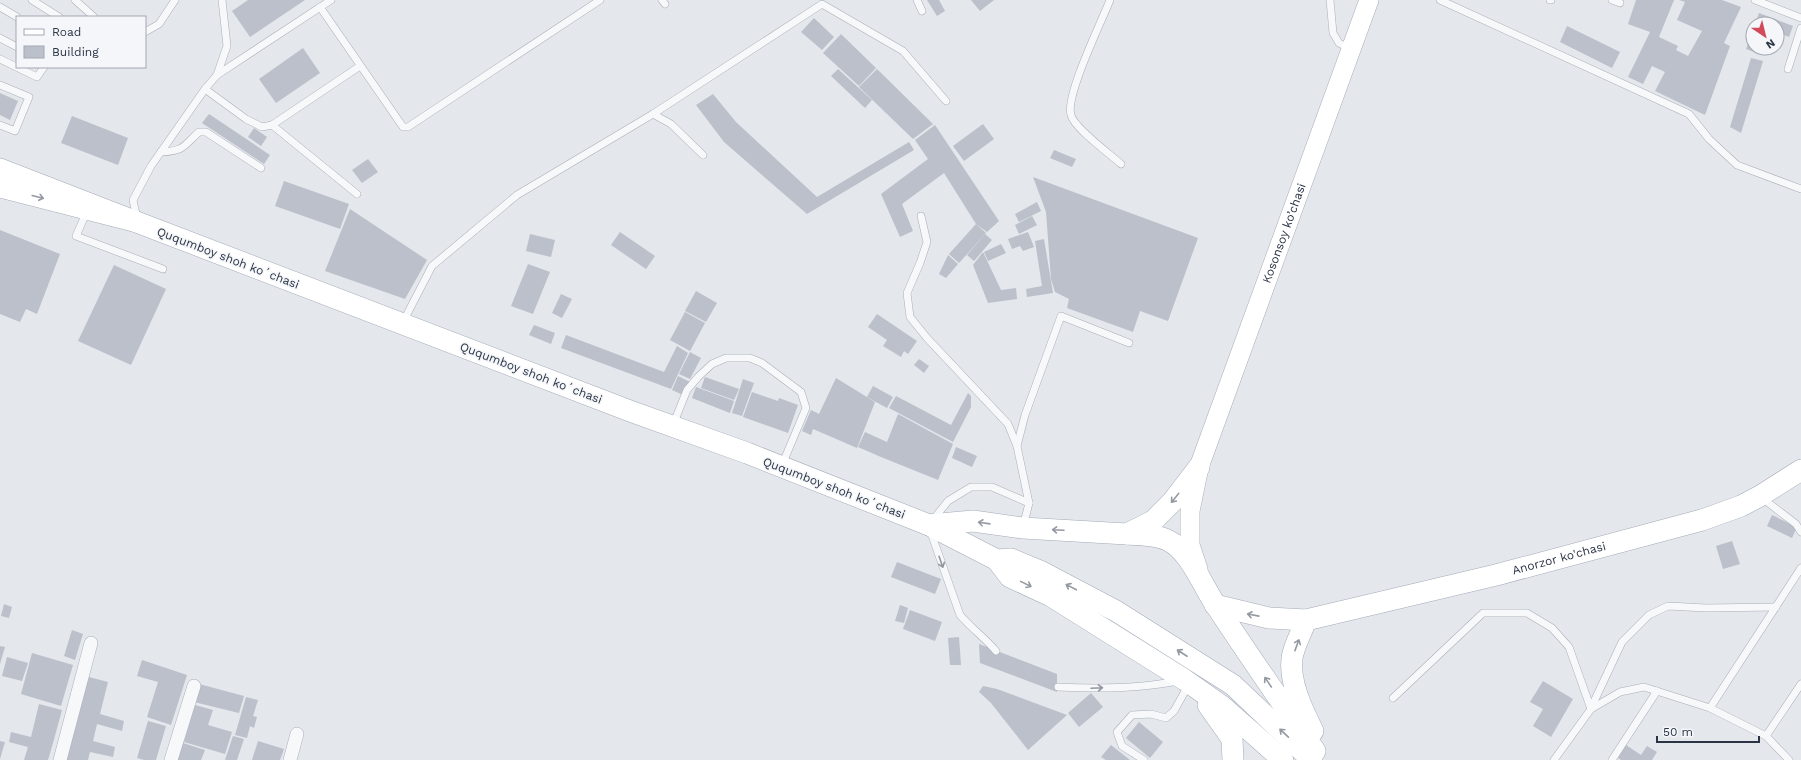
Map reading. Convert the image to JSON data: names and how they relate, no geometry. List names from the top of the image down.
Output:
{
  "streets": {
    "main road": ["Kosonsoy ko’chasi", "Ququmboy shoh koʻchasi", "Anorzor ko'chasi"]
  },
  "legend": ["Road", "Building"],
  "scale_bar": "50 m",
  "north": "bottom right"
}
